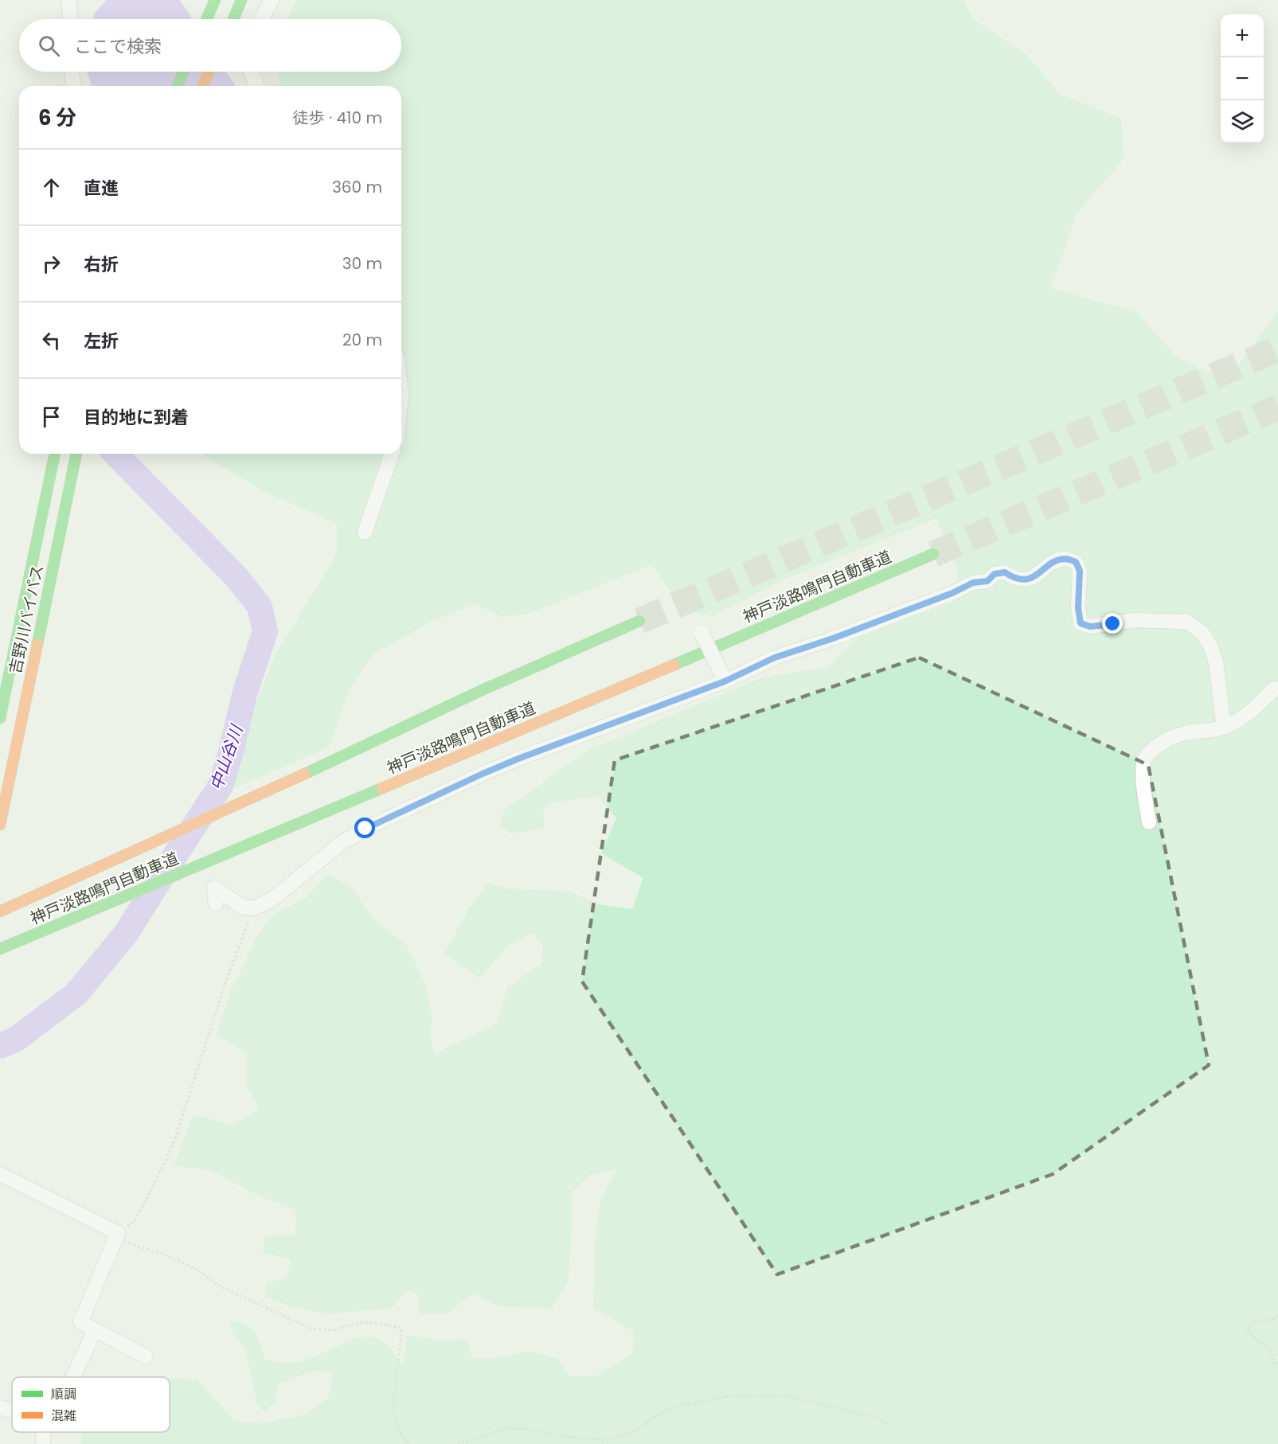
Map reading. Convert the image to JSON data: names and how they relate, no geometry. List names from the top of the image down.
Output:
{
  "streets": {
    "highway": ["神戸淡路鳴門自動車道", "吉野川バイパス"]
  },
  "water": ["中山谷川"],
  "legend": ["順調", "混雑"],
  "page": {
    "map_buttons": ["+", "−"],
    "search": "ここで検索",
    "heading": ["6 分", "徒歩 · 410 m"],
    "list": [
      ["直進", "360 m"],
      ["右折", "30 m"],
      ["左折", "20 m"],
      "目的地に到着"
    ]
  }
}
